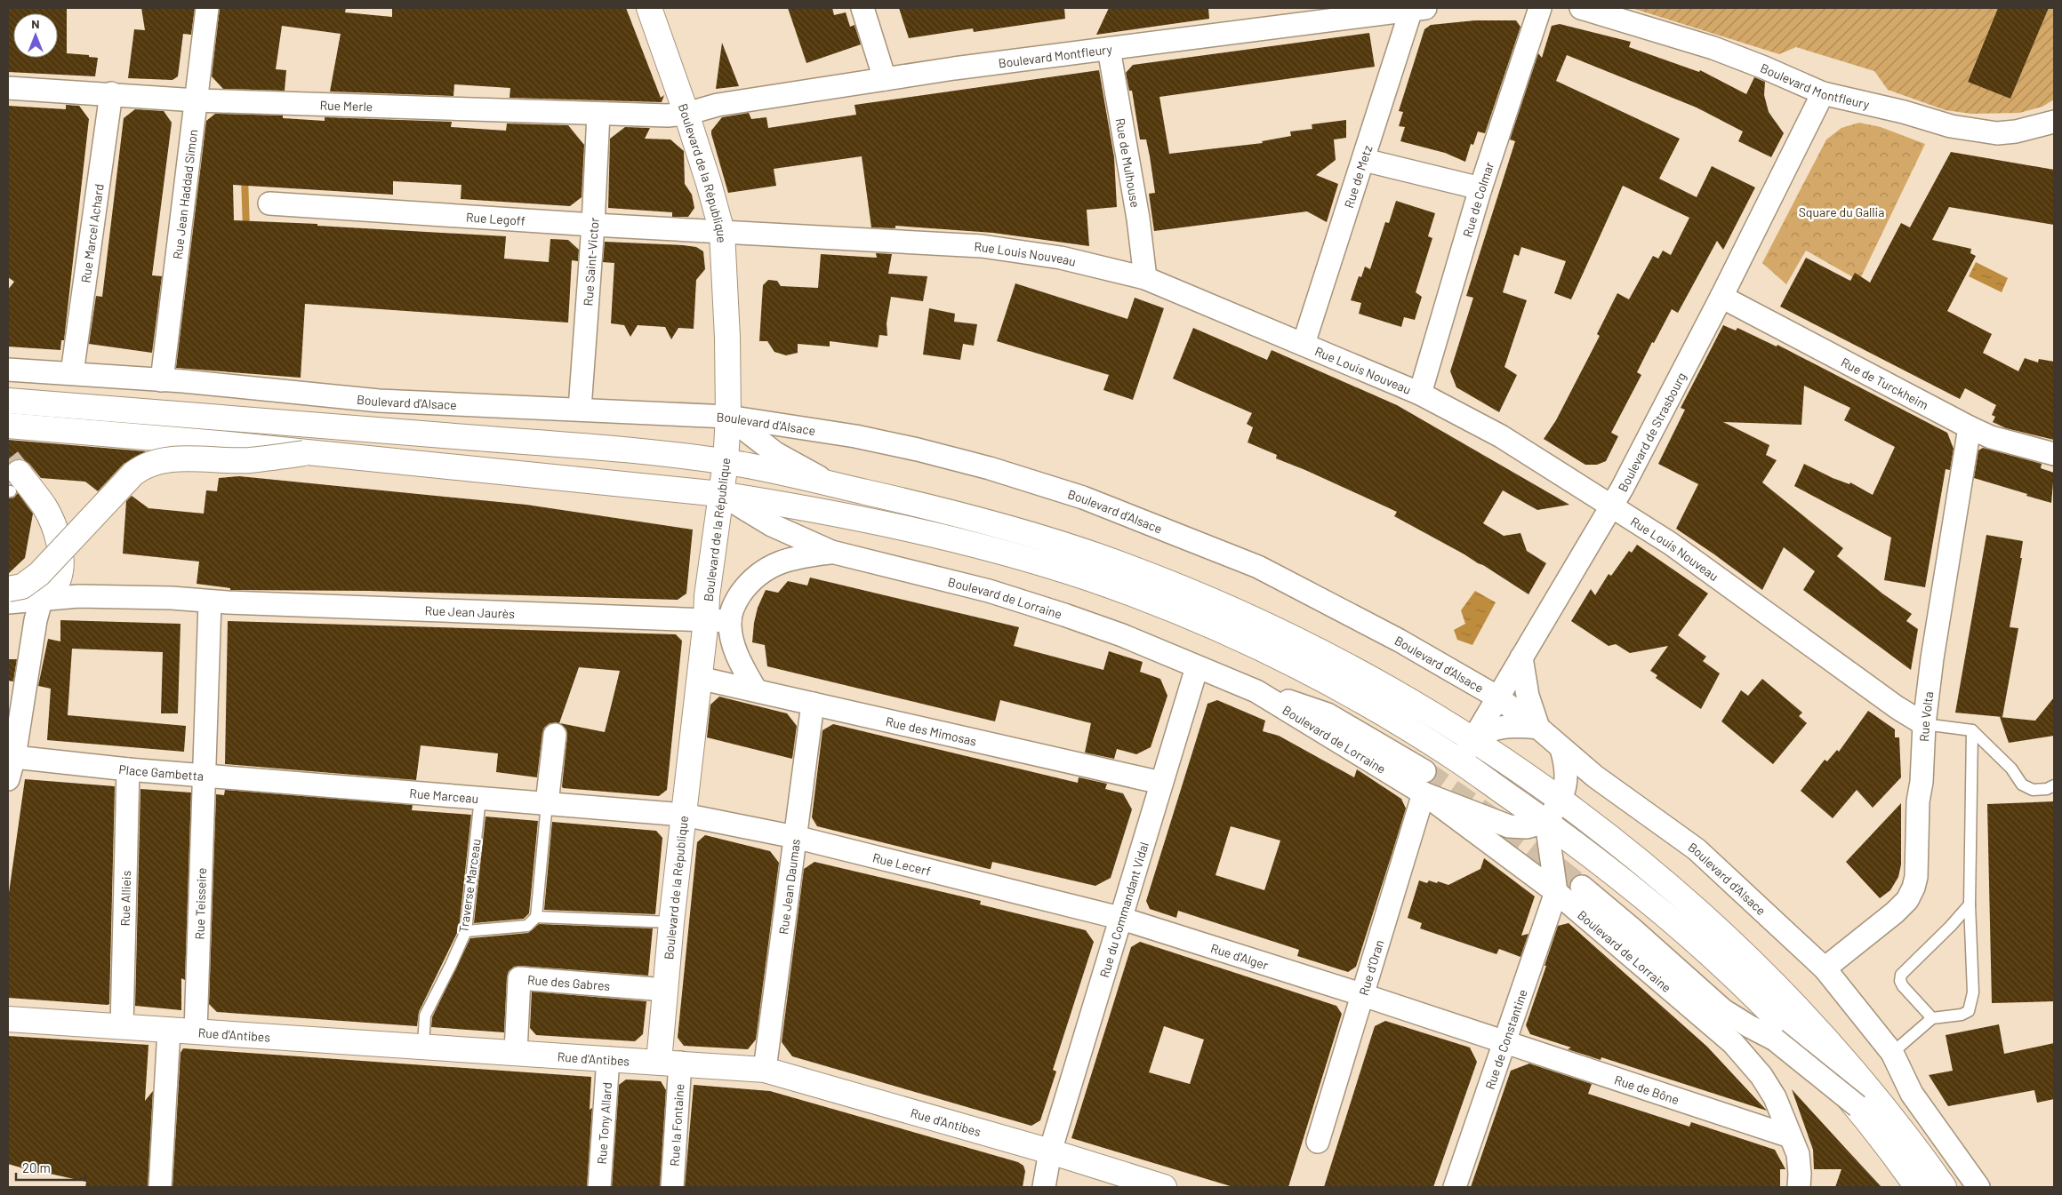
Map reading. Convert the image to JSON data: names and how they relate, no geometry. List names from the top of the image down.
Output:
{
  "streets": {
    "main road": ["Boulevard de la République", "Rue d'Antibes"],
    "street": [
      "Boulevard Montfleury",
      "Rue Merle",
      "Rue de Mulhouse",
      "Rue de Metz",
      "Rue Jean Haddad Simon",
      "Rue de Colmar",
      "Rue Legoff",
      "Rue Marcel Achard",
      "Rue Louis Nouveau",
      "Rue Saint-Victor",
      "Rue de Turckheim",
      "Boulevard d'Alsace",
      "Boulevard de Strasbourg",
      "Boulevard de Lorraine",
      "Rue Jean Jaurès",
      "Rue Volta",
      "Rue des Mimosas",
      "Place Gambetta",
      "Rue Marceau",
      "Rue Lecerf",
      "Rue Jean Daumas",
      "Rue Allieis",
      "Rue Teisseire",
      "Rue du Commandant Vidal",
      "Rue d'Alger",
      "Rue d'Oran",
      "Rue des Gabres",
      "Rue de Constantine",
      "Rue de Bône",
      "Rue Tony Allard",
      "Rue la Fontaine"
    ],
    "lane": ["Traverse Marceau"]
  },
  "crossings": [
    ["Boulevard Montfleury", "Rue Merle"],
    ["Boulevard Montfleury", "Rue de Mulhouse"],
    ["Boulevard Montfleury", "Boulevard de la République"],
    ["Boulevard Montfleury", "Rue de Metz"],
    ["Boulevard Montfleury", "Boulevard de Strasbourg"],
    ["Rue Merle", "Boulevard de la République"],
    ["Rue Merle", "Rue Jean Haddad Simon"],
    ["Rue Merle", "Rue Marcel Achard"],
    ["Rue Merle", "Rue Saint-Victor"],
    ["Rue de Mulhouse", "Rue Louis Nouveau"],
    ["Boulevard de la République", "Rue Legoff"],
    ["Boulevard de la République", "Rue Louis Nouveau"],
    ["Boulevard de la République", "Boulevard d'Alsace"],
    ["Boulevard de la République", "Boulevard de Lorraine"],
    ["Boulevard de la République", "Rue Jean Jaurès"],
    ["Boulevard de la République", "Rue des Mimosas"],
    ["Boulevard de la République", "Rue Marceau"],
    ["Boulevard de la République", "Rue Lecerf"],
    ["Boulevard de la République", "Rue des Gabres"],
    ["Boulevard de la République", "Rue d'Antibes"],
    ["Boulevard de la République", "Rue la Fontaine"],
    ["Rue de Metz", "Rue Louis Nouveau"],
    ["Rue Jean Haddad Simon", "Boulevard d'Alsace"],
    ["Rue de Colmar", "Rue Louis Nouveau"],
    ["Rue Legoff", "Rue Louis Nouveau"],
    ["Rue Legoff", "Rue Saint-Victor"],
    ["Rue Marcel Achard", "Boulevard d'Alsace"],
    ["Rue Louis Nouveau", "Boulevard de Strasbourg"],
    ["Rue Louis Nouveau", "Rue Volta"],
    ["Rue Saint-Victor", "Boulevard d'Alsace"],
    ["Rue de Turckheim", "Boulevard de Strasbourg"],
    ["Rue de Turckheim", "Rue Volta"],
    ["Boulevard d'Alsace", "Boulevard de Strasbourg"],
    ["Boulevard d'Alsace", "Rue Volta"],
    ["Boulevard de Lorraine", "Rue du Commandant Vidal"],
    ["Boulevard de Lorraine", "Rue d'Oran"],
    ["Boulevard de Lorraine", "Rue de Constantine"],
    ["Boulevard de Lorraine", "Rue de Bône"],
    ["Rue Jean Jaurès", "Place Gambetta"],
    ["Rue des Mimosas", "Rue Jean Daumas"],
    ["Rue des Mimosas", "Rue du Commandant Vidal"],
    ["Place Gambetta", "Rue Marceau"],
    ["Place Gambetta", "Rue Allieis"],
    ["Place Gambetta", "Rue Teisseire"],
    ["Rue Marceau", "Rue Lecerf"],
    ["Rue Marceau", "Traverse Marceau"],
    ["Rue Marceau", "Rue Teisseire"],
    ["Rue Lecerf", "Rue Jean Daumas"],
    ["Rue Lecerf", "Rue du Commandant Vidal"],
    ["Rue Lecerf", "Rue d'Alger"],
    ["Traverse Marceau", "Rue d'Antibes"],
    ["Rue Jean Daumas", "Rue d'Antibes"],
    ["Rue Allieis", "Rue d'Antibes"],
    ["Rue Teisseire", "Rue d'Antibes"],
    ["Rue du Commandant Vidal", "Rue d'Alger"],
    ["Rue du Commandant Vidal", "Rue d'Antibes"],
    ["Rue d'Alger", "Rue d'Oran"],
    ["Rue d'Alger", "Rue de Constantine"],
    ["Rue d'Alger", "Rue de Bône"],
    ["Rue des Gabres", "Rue d'Antibes"],
    ["Rue d'Antibes", "Rue Tony Allard"],
    ["Rue d'Antibes", "Rue la Fontaine"],
    ["Rue de Constantine", "Rue de Bône"]
  ],
  "parks": ["Square du Gallia"],
  "scale_bar": "20 m",
  "north": "top"
}
